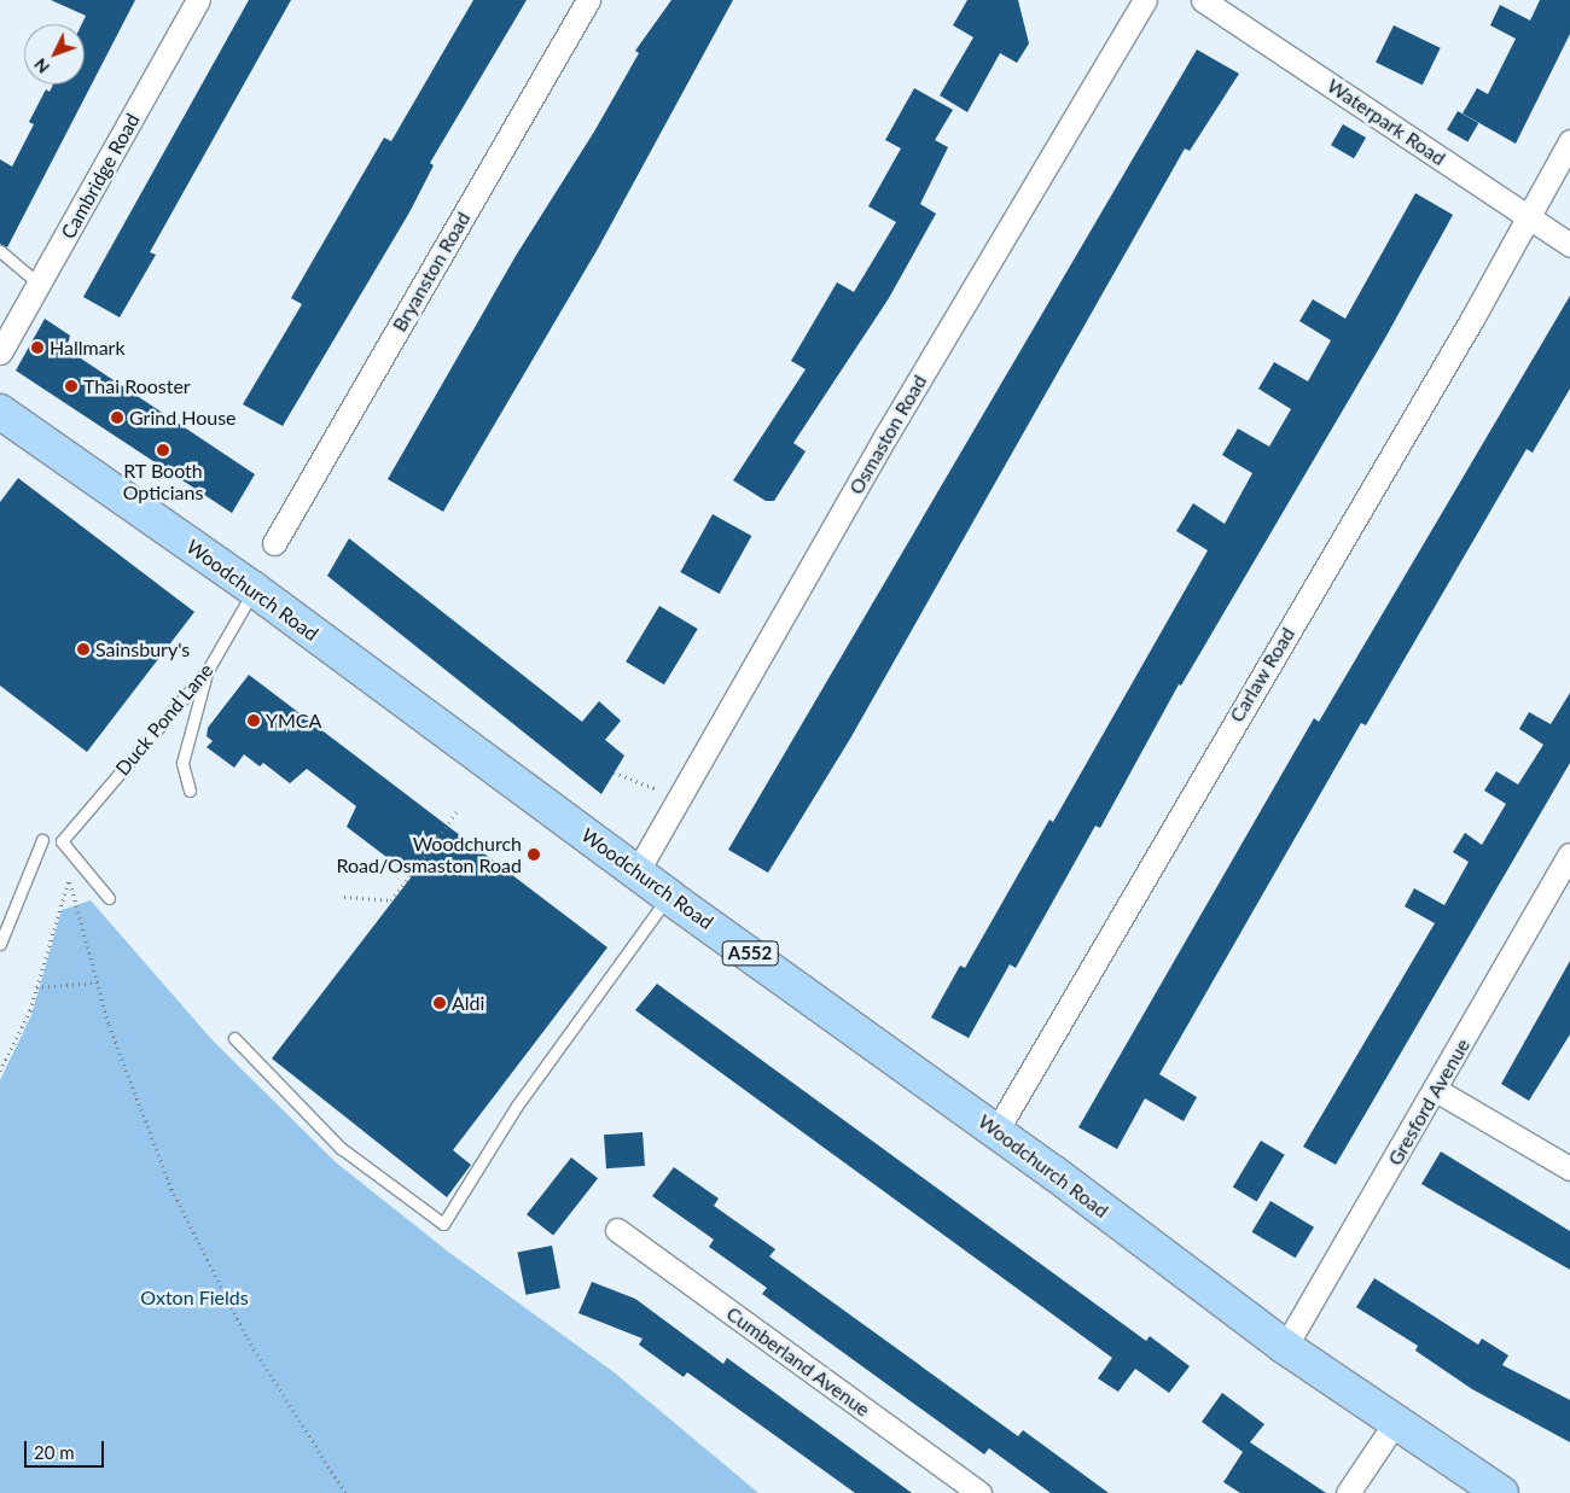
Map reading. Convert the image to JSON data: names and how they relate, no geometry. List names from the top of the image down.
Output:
{
  "streets": {
    "highway": ["Woodchurch Road", "A552"],
    "street": [
      "Waterpark Road",
      "Cambridge Road",
      "Bryanston Road",
      "Osmaston Road",
      "Carlaw Road",
      "Gresford Avenue",
      "Cumberland Avenue"
    ],
    "lane": ["Duck Pond Lane"]
  },
  "crossings": [
    ["Waterpark Road", "Carlaw Road"],
    ["Osmaston Road", "Woodchurch Road"],
    ["Woodchurch Road", "Carlaw Road"],
    ["Woodchurch Road", "Duck Pond Lane"],
    ["Woodchurch Road", "Gresford Avenue"]
  ],
  "parks": ["Oxton Fields"],
  "places": [
    "Hallmark",
    "Thai Rooster",
    "Grind House",
    "RT Booth Opticians",
    "Sainsbury's",
    "YMCA",
    "Woodchurch Road/Osmaston Road",
    "Aldi"
  ],
  "scale_bar": "20 m",
  "north": "bottom left"
}
